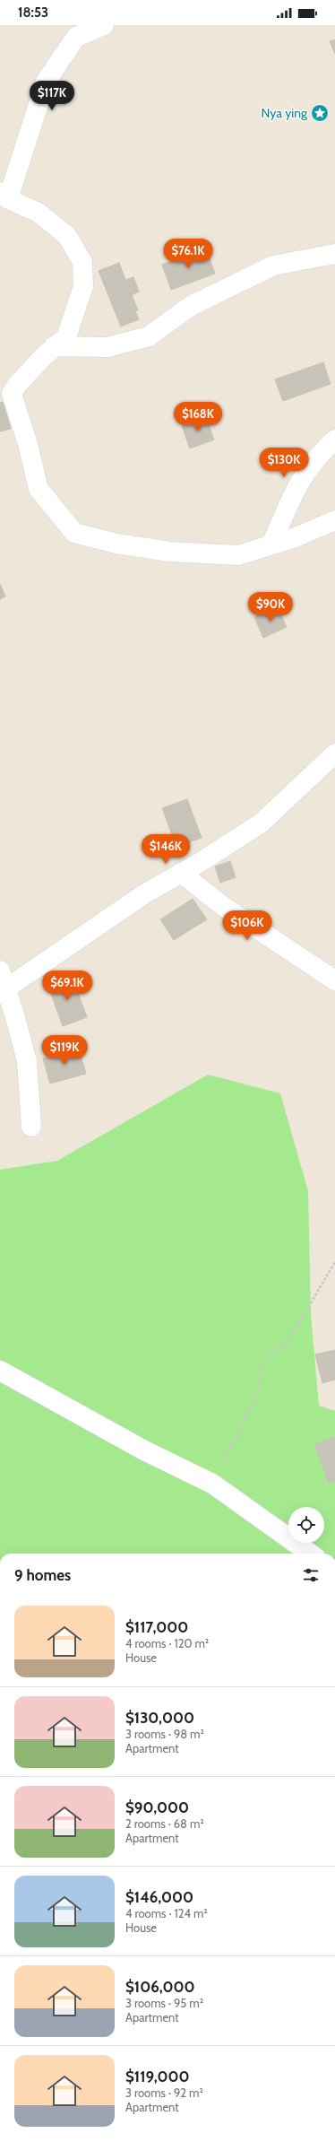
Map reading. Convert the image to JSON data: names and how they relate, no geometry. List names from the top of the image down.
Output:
{
  "places": {
    "place": ["Nya ying"]
  },
  "page": {
    "status": "18:53",
    "price": [
      "$117K",
      "$76.1K",
      "$168K",
      "$130K",
      "$90K",
      "$146K",
      "$106K",
      "$69.1K",
      "$119K"
    ],
    "heading": "9 homes",
    "list": [
      {
        "name": "$117,000",
        "note": "4 rooms · 120 m² · House"
      },
      {
        "name": "$130,000",
        "note": "3 rooms · 98 m² · Apartment"
      },
      {
        "name": "$90,000",
        "note": "2 rooms · 68 m² · Apartment"
      },
      {
        "name": "$146,000",
        "note": "4 rooms · 124 m² · House"
      },
      {
        "name": "$106,000",
        "note": "3 rooms · 95 m² · Apartment"
      },
      {
        "name": "$119,000",
        "note": "3 rooms · 92 m² · Apartment"
      }
    ]
  }
}
